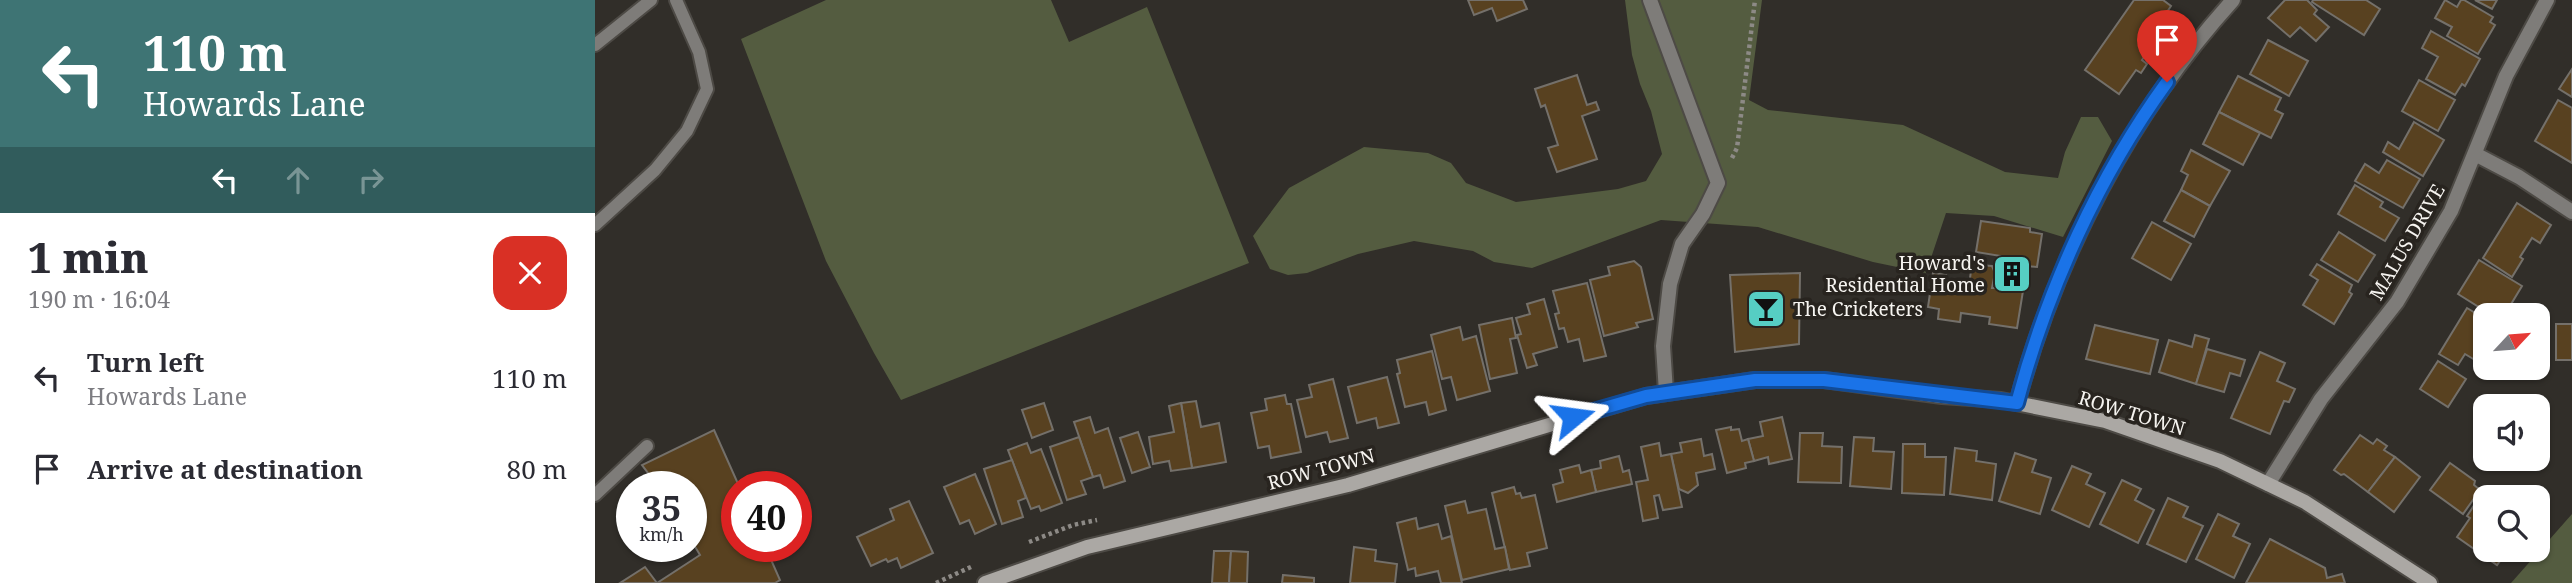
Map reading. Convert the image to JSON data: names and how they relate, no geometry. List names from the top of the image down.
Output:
{
  "streets": {
    "street": ["MALUS DRIVE", "ROW TOWN"]
  },
  "crossings": [
    ["MALUS DRIVE", "ROW TOWN"]
  ],
  "places": {
    "building": ["Howard's Residential Home"],
    "bar": ["The Cricketers"]
  },
  "north": "top right",
  "page": {
    "turn": ["110 m", "Howards Lane"],
    "heading": ["1 min", "190 m · 16:04"],
    "list": [
      {
        "name": "Turn left",
        "note": "Howards Lane",
        "value": "110 m"
      },
      {
        "name": "Arrive at destination",
        "value": "80 m"
      }
    ],
    "speed": "35 km/h",
    "limit": "40"
  }
}
